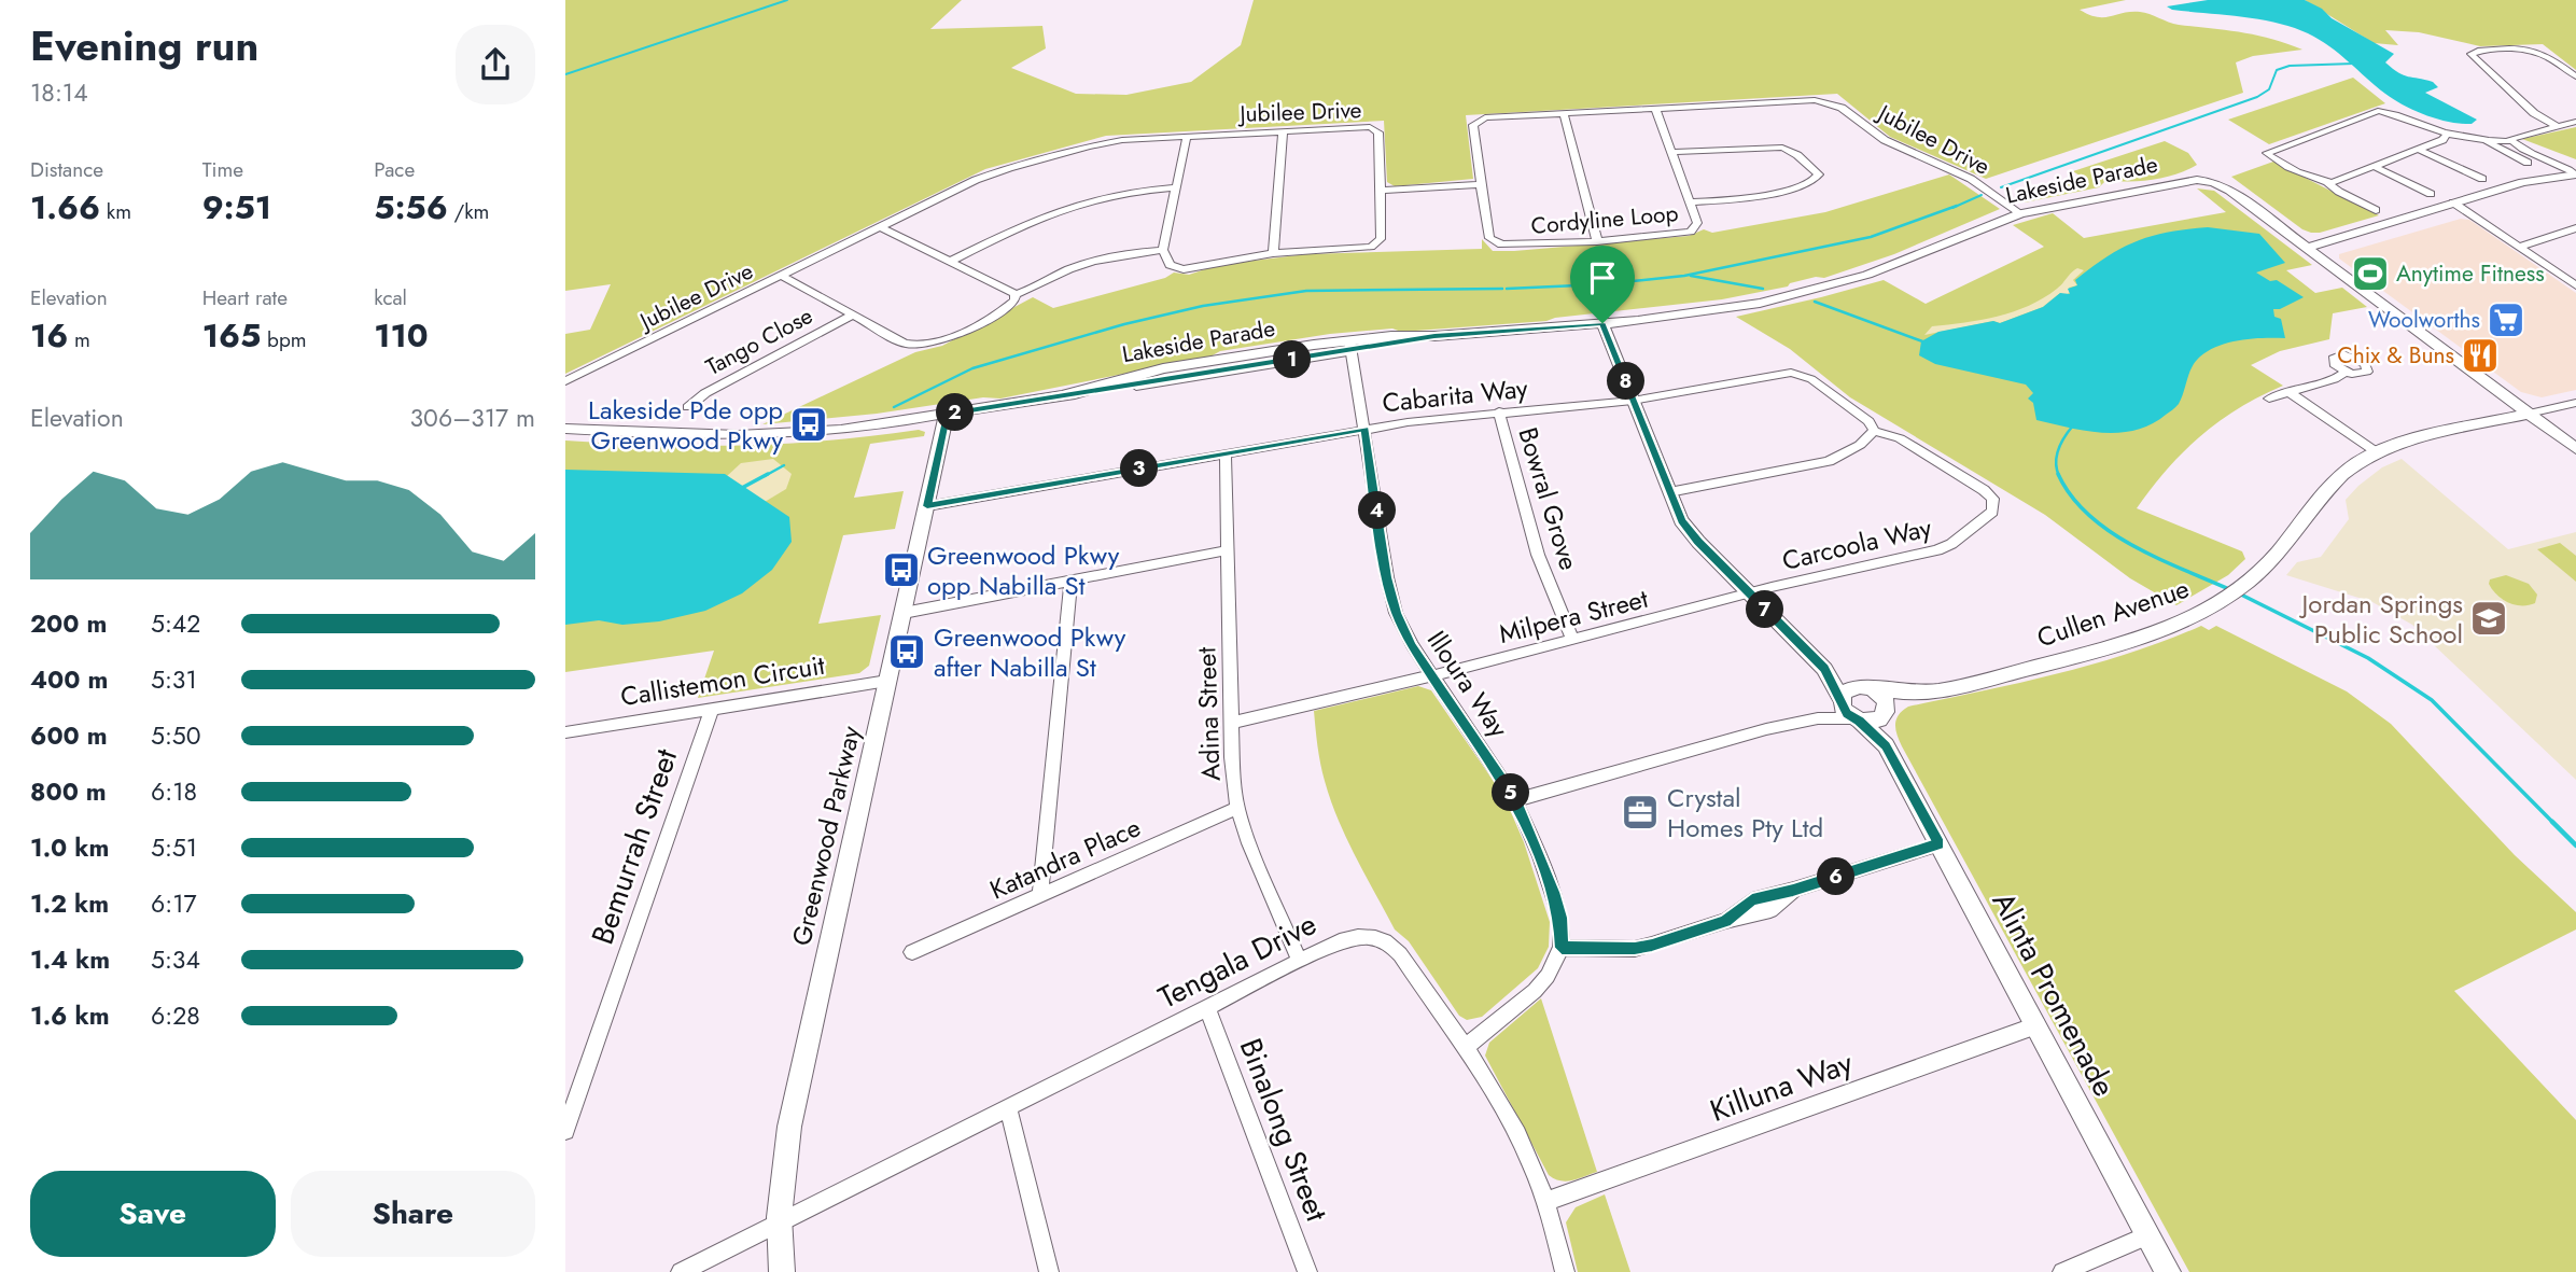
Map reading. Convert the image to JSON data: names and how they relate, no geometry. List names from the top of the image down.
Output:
{
  "streets": {
    "street": [
      "Jubilee Drive",
      "Lakeside Parade",
      "Cordyline Loop",
      "Tango Close",
      "Cabarita Way",
      "Bowral Grove",
      "Carcoola Way",
      "Cullen Avenue",
      "Milpera Street",
      "Callistemon Circuit",
      "Illoura Way",
      "Adina Street",
      "Greenwood Parkway",
      "Bemurrah Street",
      "Katandra Place",
      "Tengala Drive",
      "Alinta Promenade",
      "Killuna Way",
      "Binalong Street"
    ]
  },
  "crossings": [
    ["Jubilee Drive", "Lakeside Parade"],
    ["Jubilee Drive", "Cordyline Loop"],
    ["Lakeside Parade", "Cullen Avenue"],
    ["Lakeside Parade", "Illoura Way"],
    ["Lakeside Parade", "Greenwood Parkway"],
    ["Lakeside Parade", "Alinta Promenade"],
    ["Cabarita Way", "Bowral Grove"],
    ["Cabarita Way", "Carcoola Way"],
    ["Cabarita Way", "Illoura Way"],
    ["Cabarita Way", "Adina Street"],
    ["Cabarita Way", "Greenwood Parkway"],
    ["Cabarita Way", "Alinta Promenade"],
    ["Bowral Grove", "Milpera Street"],
    ["Carcoola Way", "Milpera Street"],
    ["Carcoola Way", "Alinta Promenade"],
    ["Cullen Avenue", "Alinta Promenade"],
    ["Milpera Street", "Illoura Way"],
    ["Milpera Street", "Adina Street"],
    ["Milpera Street", "Alinta Promenade"],
    ["Callistemon Circuit", "Greenwood Parkway"],
    ["Callistemon Circuit", "Bemurrah Street"],
    ["Adina Street", "Katandra Place"],
    ["Adina Street", "Tengala Drive"],
    ["Greenwood Parkway", "Tengala Drive"],
    ["Tengala Drive", "Killuna Way"],
    ["Tengala Drive", "Binalong Street"],
    ["Alinta Promenade", "Killuna Way"]
  ],
  "places": {
    "sports": ["Anytime Fitness"],
    "supermarket": ["Woolworths"],
    "restaurant": ["Chix & Buns"],
    "bus stop": ["Lakeside Pde opp Greenwood Pkwy", "Greenwood Pkwy opp Nabilla St", "Greenwood Pkwy after Nabilla St"],
    "school or university": ["Jordan Springs Public School"],
    "office": ["Crystal Homes Pty Ltd"]
  },
  "page": {
    "heading": ["Evening run", "18:14"],
    "stats": [
      ["Distance", "1.66 km"],
      ["Time", "9:51"],
      ["Pace", "5:56 /km"],
      ["Elevation", "16 m"],
      ["Heart rate", "165 bpm"],
      ["kcal", "110"]
    ],
    "pins": [
      "1",
      "8",
      "2",
      "3",
      "4",
      "7",
      "5",
      "6"
    ],
    "chart": ["Elevation", "306–317 m"],
    "list": [
      {
        "name": "200 m",
        "note": "5:42"
      },
      {
        "name": "400 m",
        "note": "5:31"
      },
      {
        "name": "600 m",
        "note": "5:50"
      },
      {
        "name": "800 m",
        "note": "6:18"
      },
      {
        "name": "1.0 km",
        "note": "5:51"
      },
      {
        "name": "1.2 km",
        "note": "6:17"
      },
      {
        "name": "1.4 km",
        "note": "5:34"
      },
      {
        "name": "1.6 km",
        "note": "6:28"
      }
    ],
    "buttons": ["Save", "Share"]
  }
}
